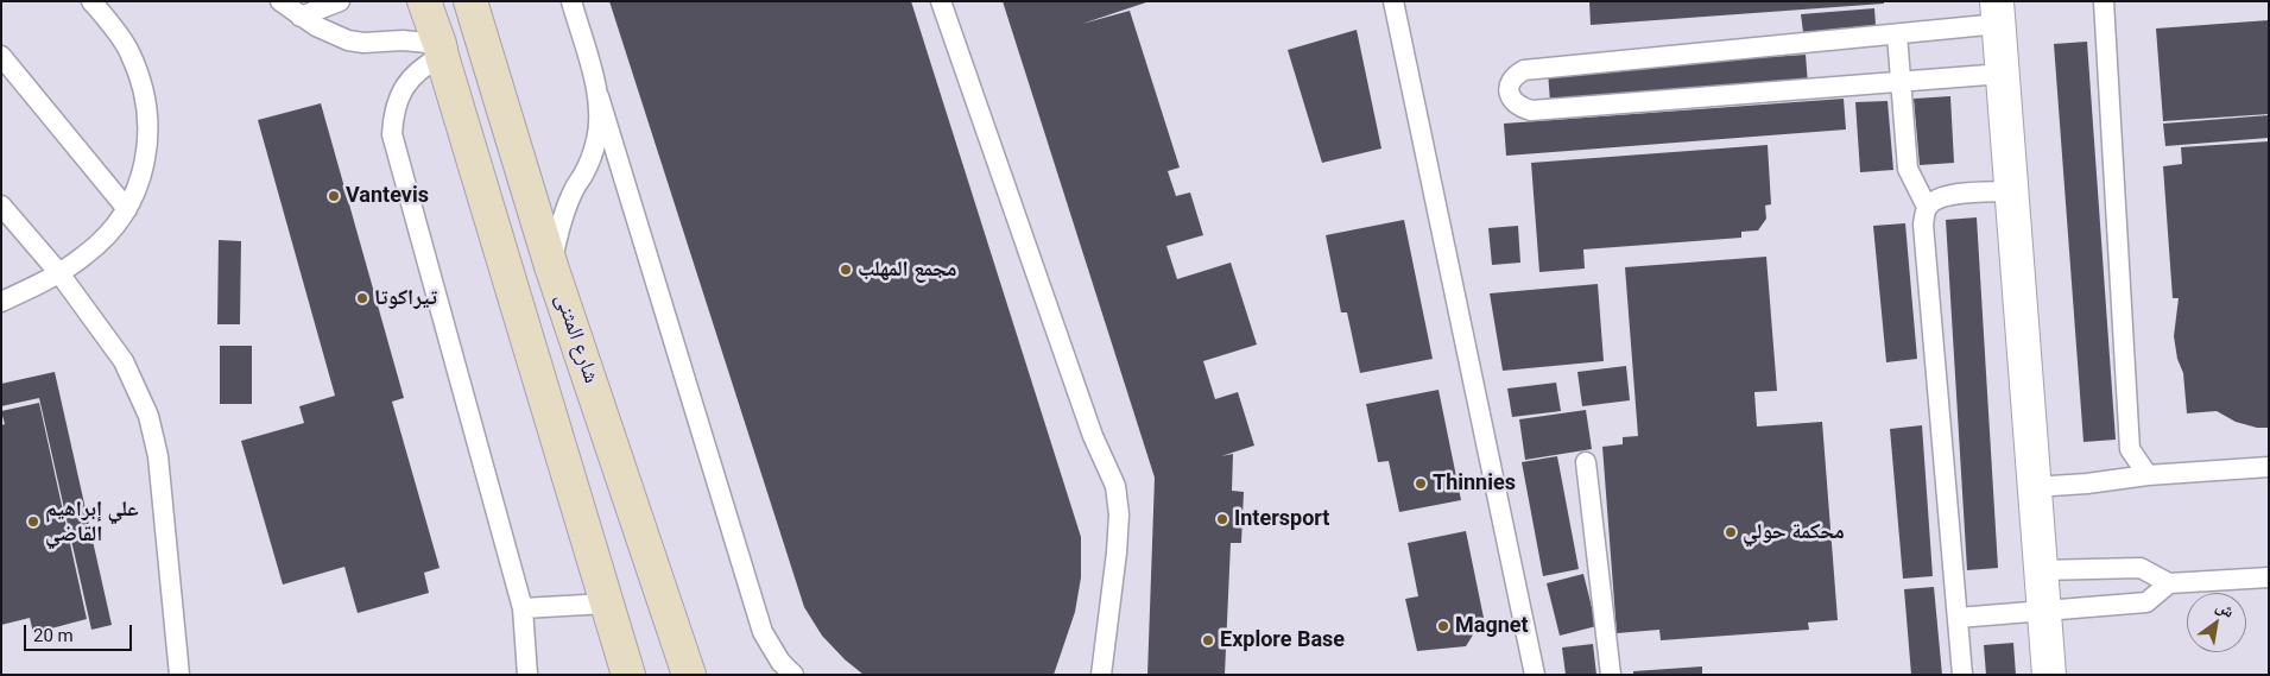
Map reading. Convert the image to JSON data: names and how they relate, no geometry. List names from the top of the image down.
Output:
{
  "streets": {
    "street": ["شارع المثنى"]
  },
  "places": [
    "Vantevis",
    "مجمع المهلب",
    "تيراكوتا",
    "Thinnies",
    "Intersport",
    "علي إبراهيم القاضي",
    "محكمة حولي",
    "Magnet",
    "Explore Base"
  ],
  "scale_bar": "20 m",
  "north": "top right"
}
